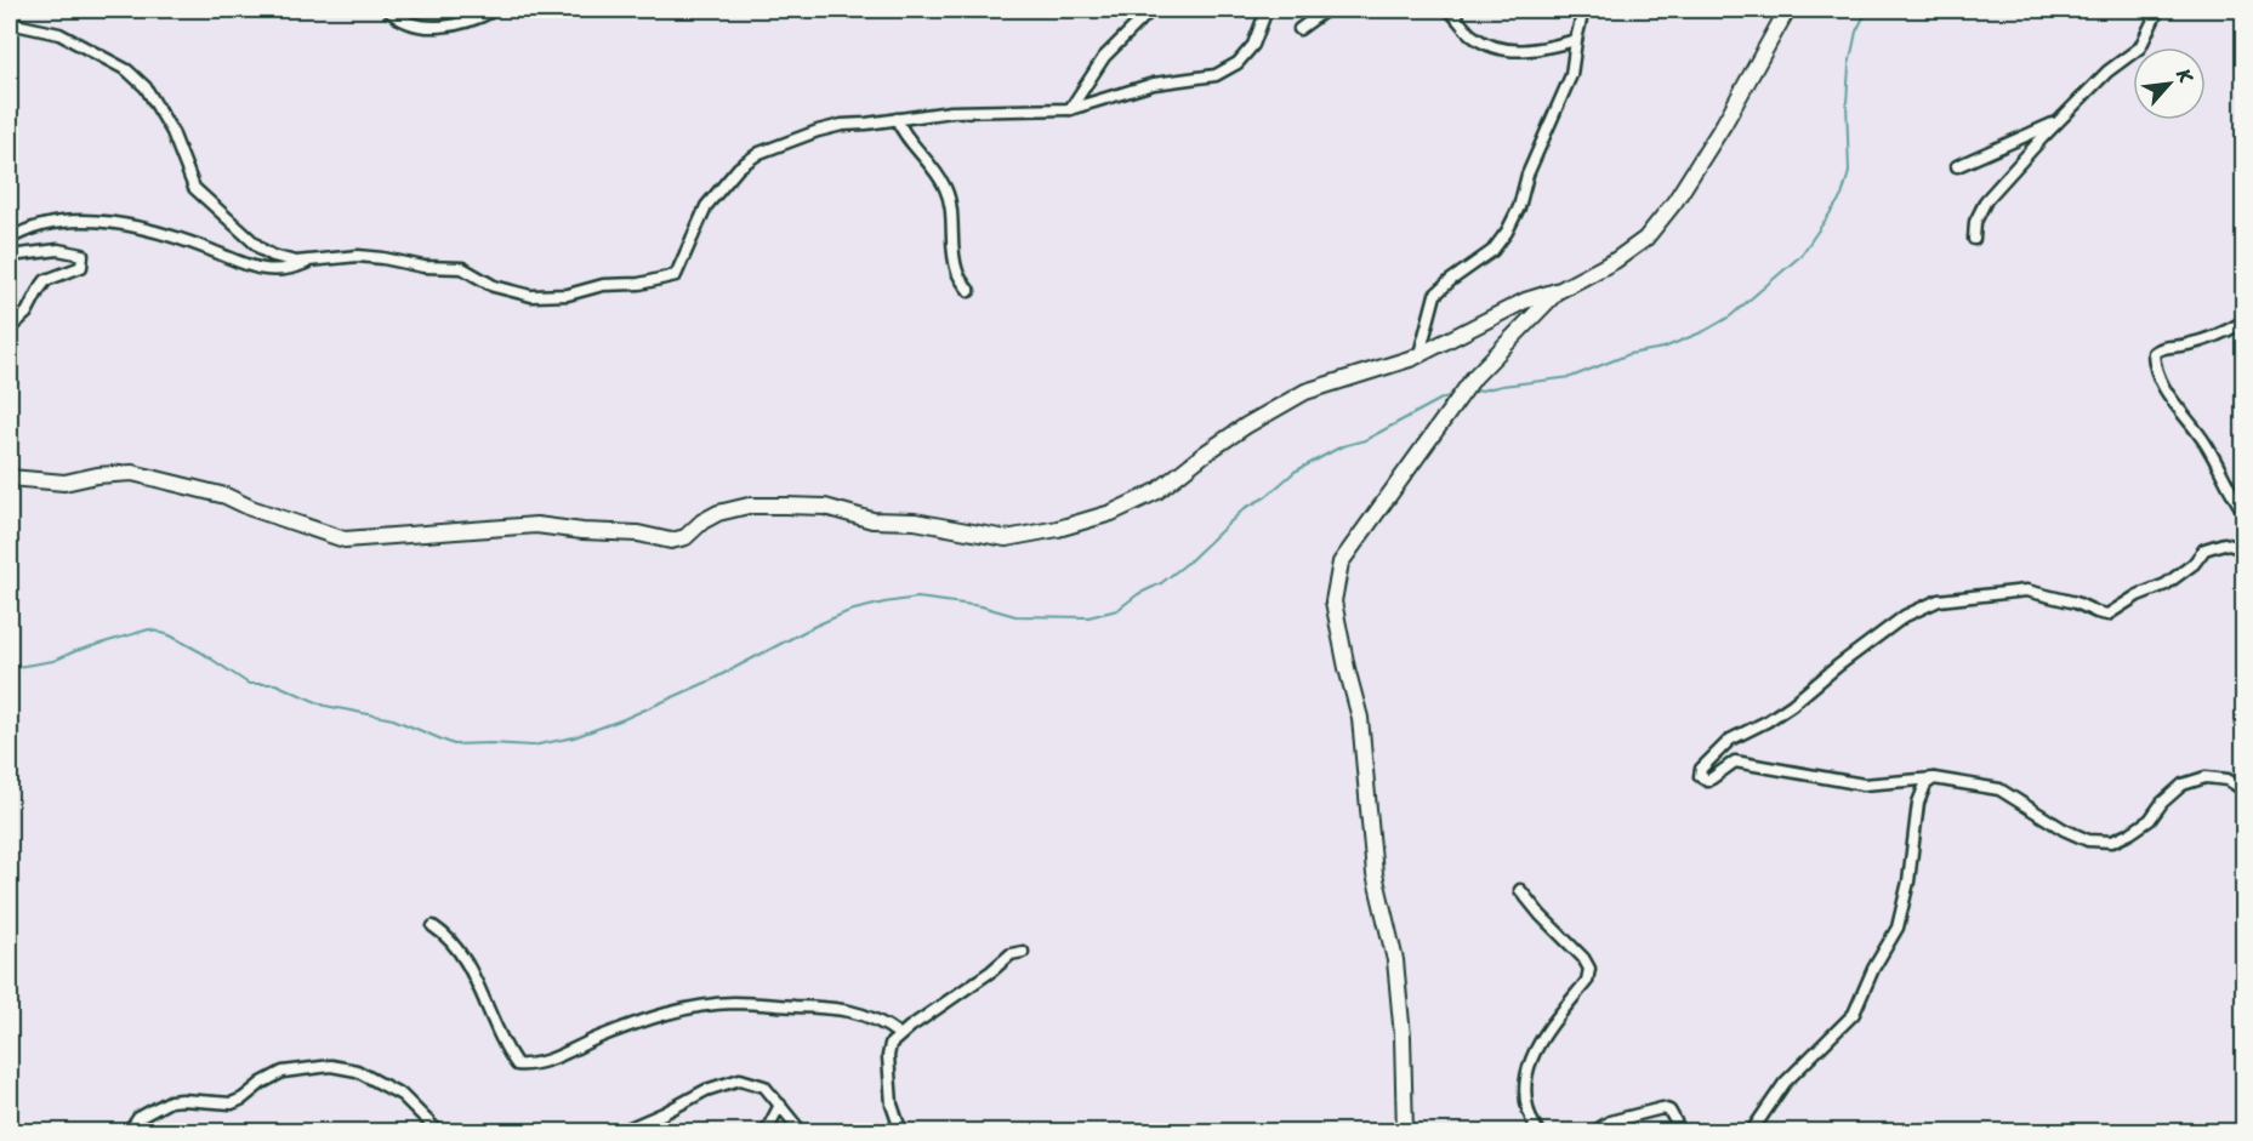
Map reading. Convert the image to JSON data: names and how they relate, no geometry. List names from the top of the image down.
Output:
{
  "north": "top right"
}
